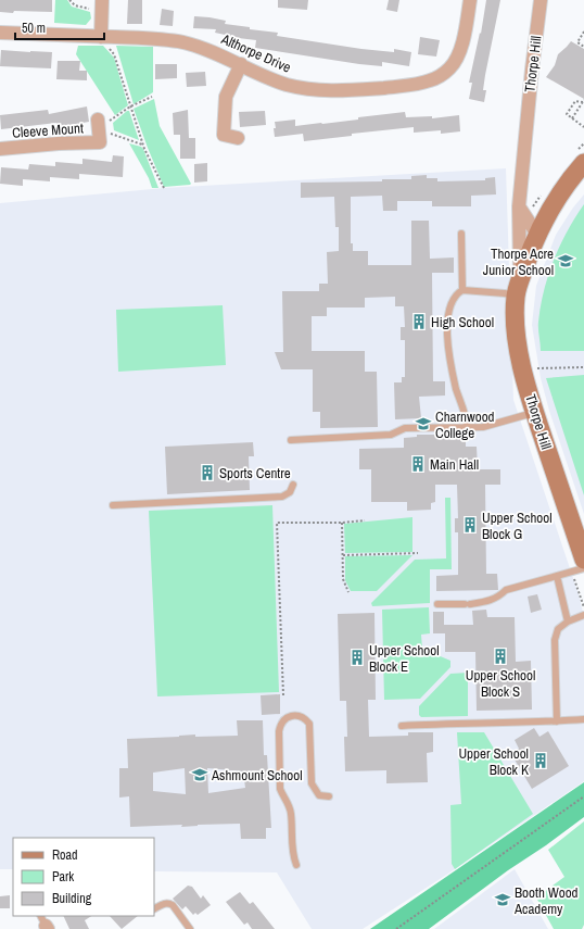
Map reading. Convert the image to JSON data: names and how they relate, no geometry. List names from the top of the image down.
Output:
{
  "streets": {
    "street": ["Althorpe Drive", "Thorpe Hill", "Cleeve Mount"]
  },
  "places": {
    "school or university": [
      "Thorpe Acre Junior School",
      "Charnwood College",
      "Ashmount School",
      "Booth Wood Academy"
    ],
    "building": [
      "High School",
      "Main Hall",
      "Sports Centre",
      "Upper School Block G",
      "Upper School Block S",
      "Upper School Block E",
      "Upper School Block K"
    ]
  },
  "legend": ["Road", "Park", "Building"],
  "scale_bar": "50 m"
}
